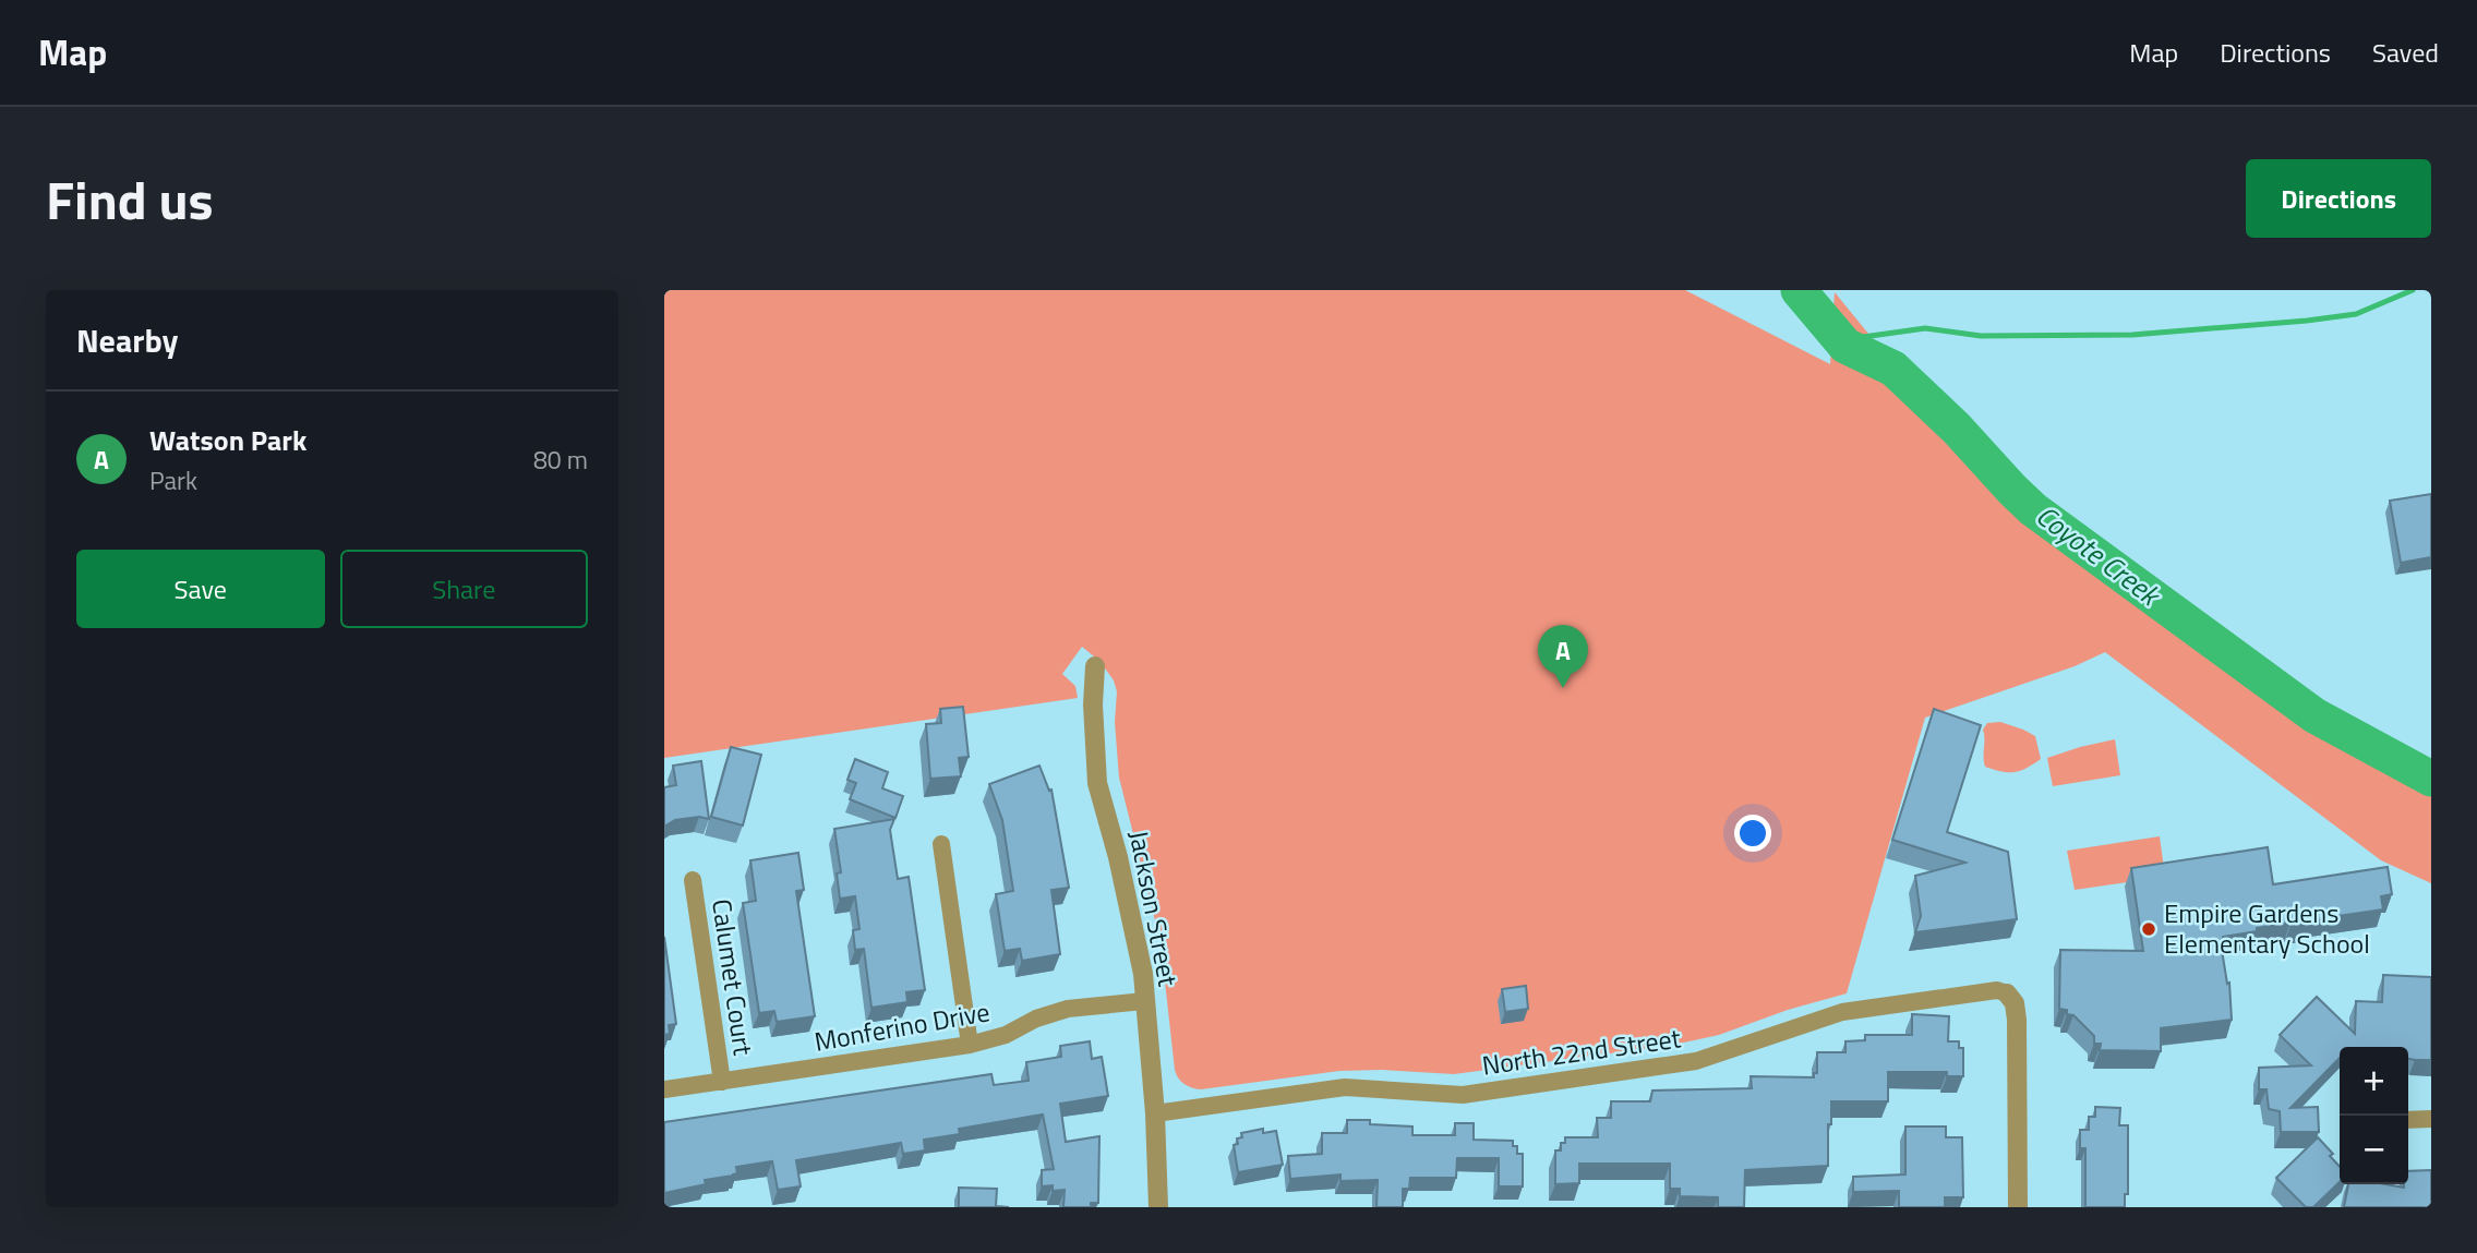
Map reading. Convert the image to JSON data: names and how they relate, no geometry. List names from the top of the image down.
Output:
{
  "streets": {
    "street": [
      "Jackson Street",
      "Calumet Court",
      "Monferino Drive",
      "North 22nd Street"
    ]
  },
  "crossings": [
    ["Jackson Street", "Monferino Drive"],
    ["Jackson Street", "North 22nd Street"],
    ["Calumet Court", "Monferino Drive"]
  ],
  "water": ["Coyote Creek"],
  "places": ["Empire Gardens Elementary School"],
  "page": {
    "header": "Map",
    "nav": ["Map", "Directions", "Saved"],
    "title": "Find us",
    "buttons": [
      "Directions",
      ["Save", "Share"]
    ],
    "heading": "Nearby",
    "list": [
      {
        "mark": "A",
        "name": "Watson Park",
        "note": "Park",
        "value": "80 m"
      }
    ],
    "pins": "A",
    "map_buttons": ["+", "−"]
  }
}
